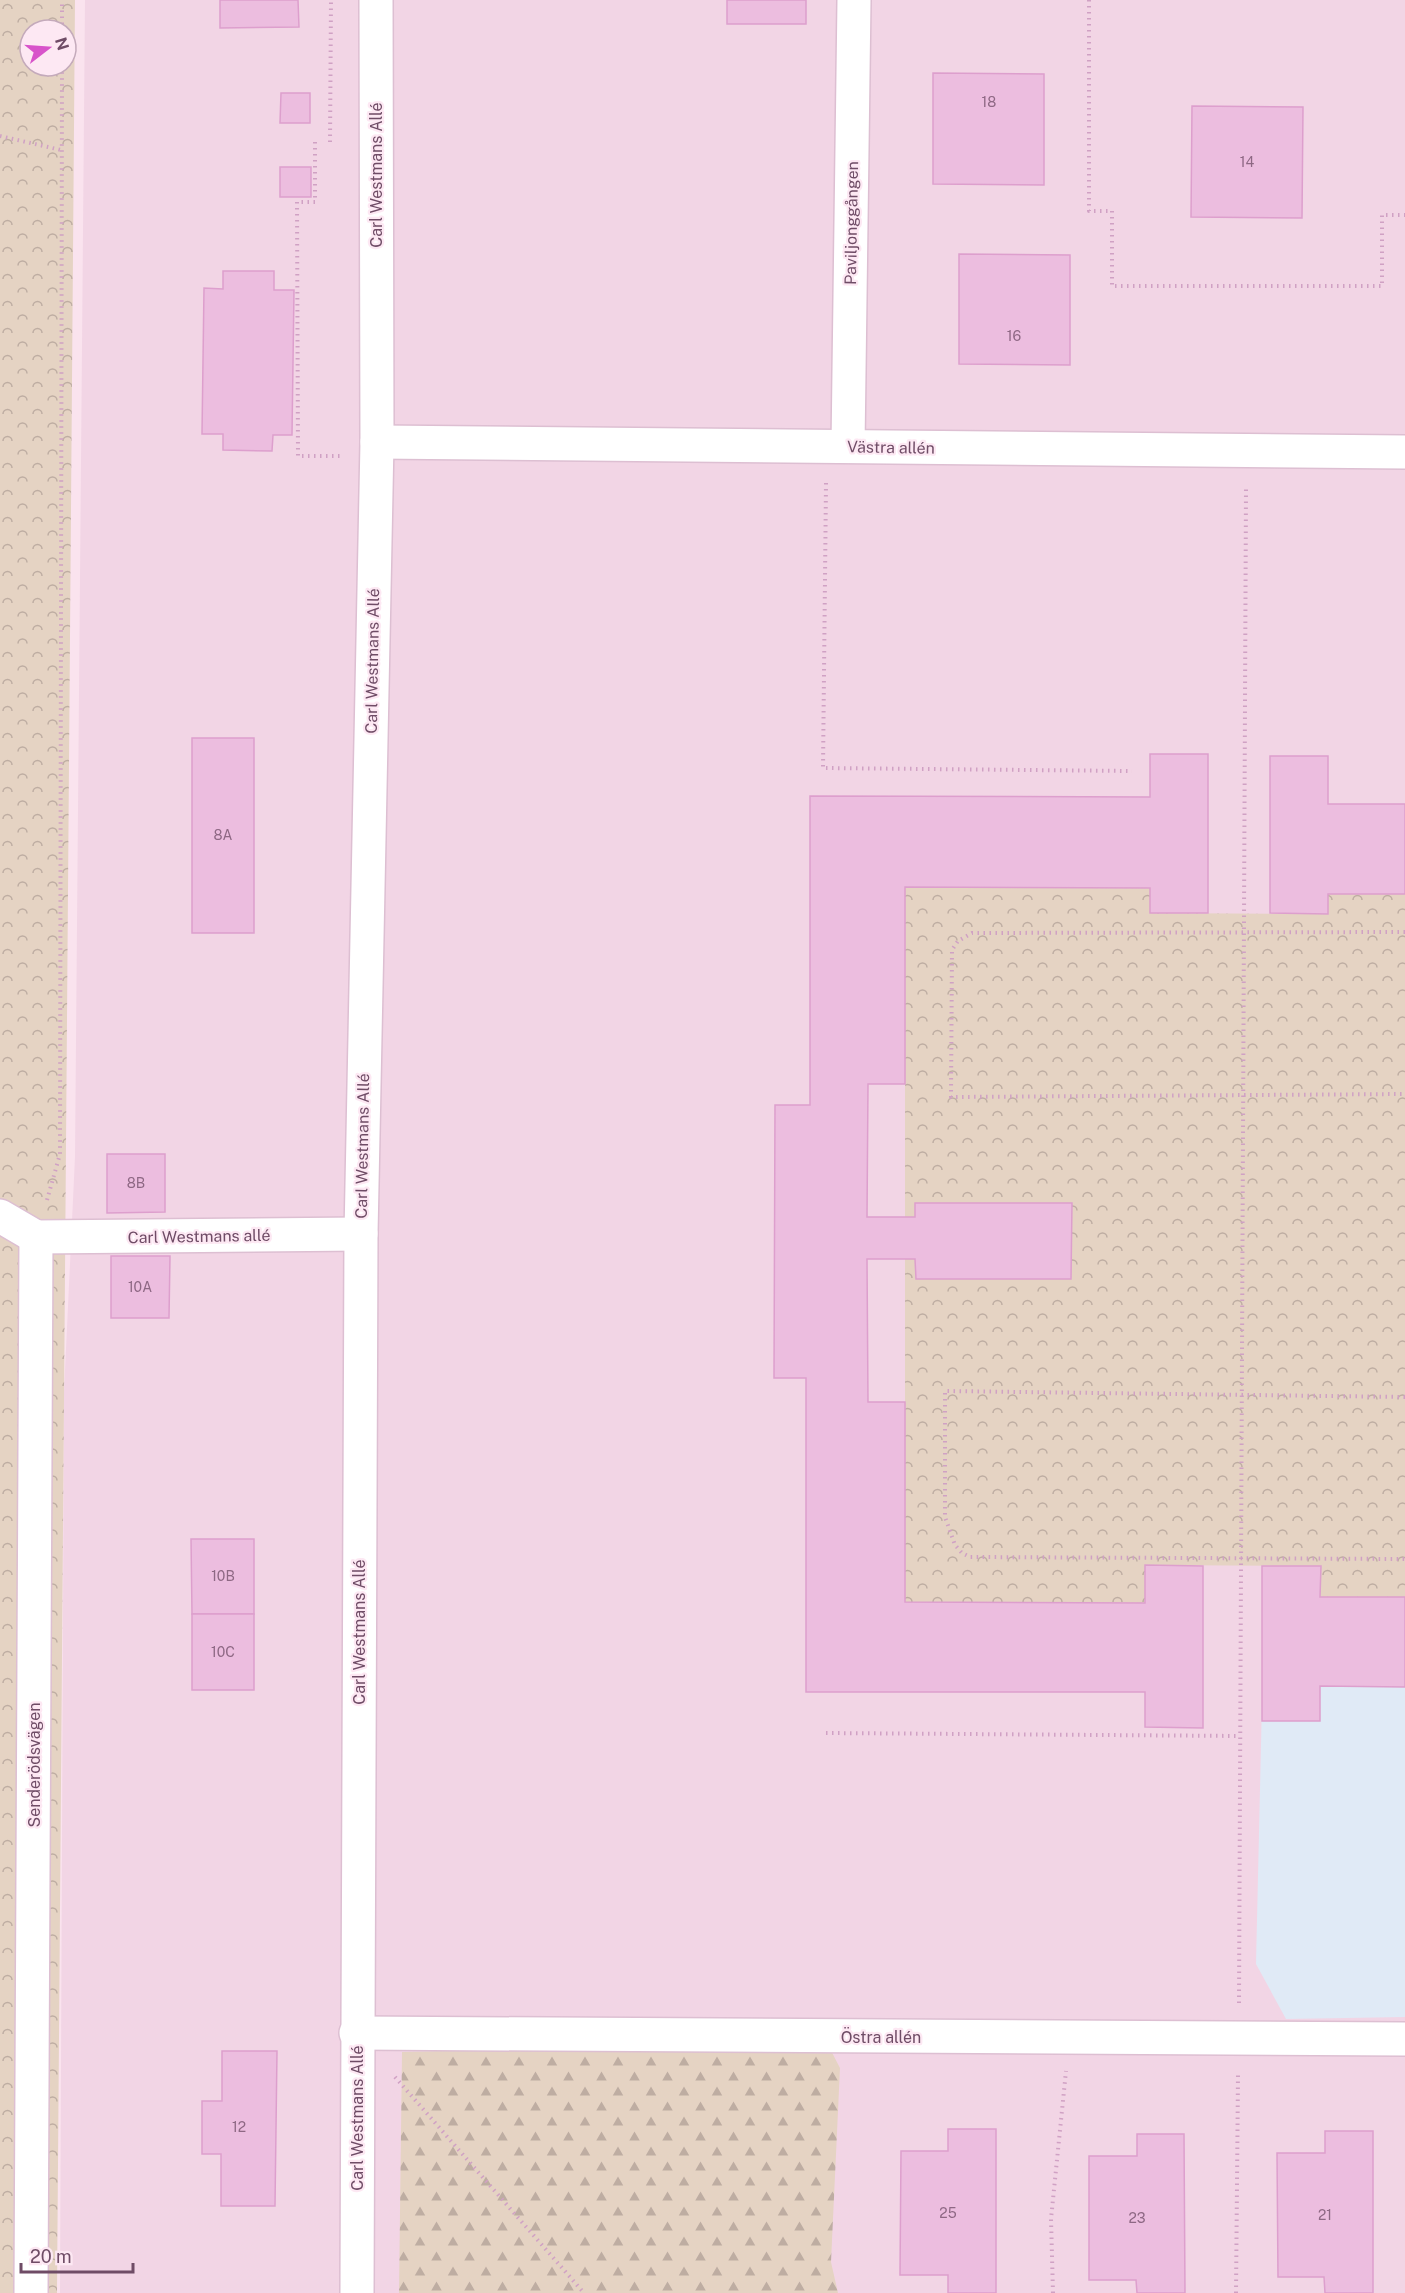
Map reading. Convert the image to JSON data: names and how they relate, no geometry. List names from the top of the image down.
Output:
{
  "streets": {
    "street": [
      "Carl Westmans Allé",
      "Paviljonggången",
      "Västra allén",
      "Carl Westmans allé",
      "Senderödsvägen",
      "Östra allén"
    ]
  },
  "crossings": [
    ["Carl Westmans Allé", "Västra allén"],
    ["Carl Westmans Allé", "Carl Westmans allé"],
    ["Carl Westmans Allé", "Östra allén"],
    ["Paviljonggången", "Västra allén"],
    ["Carl Westmans allé", "Senderödsvägen"]
  ],
  "house_numbers": [
    "18",
    "14",
    "16",
    "8A",
    "8B",
    "10A",
    "10B",
    "10C",
    "12",
    "25",
    "21",
    "23"
  ],
  "scale_bar": "20 m",
  "north": "right"
}
